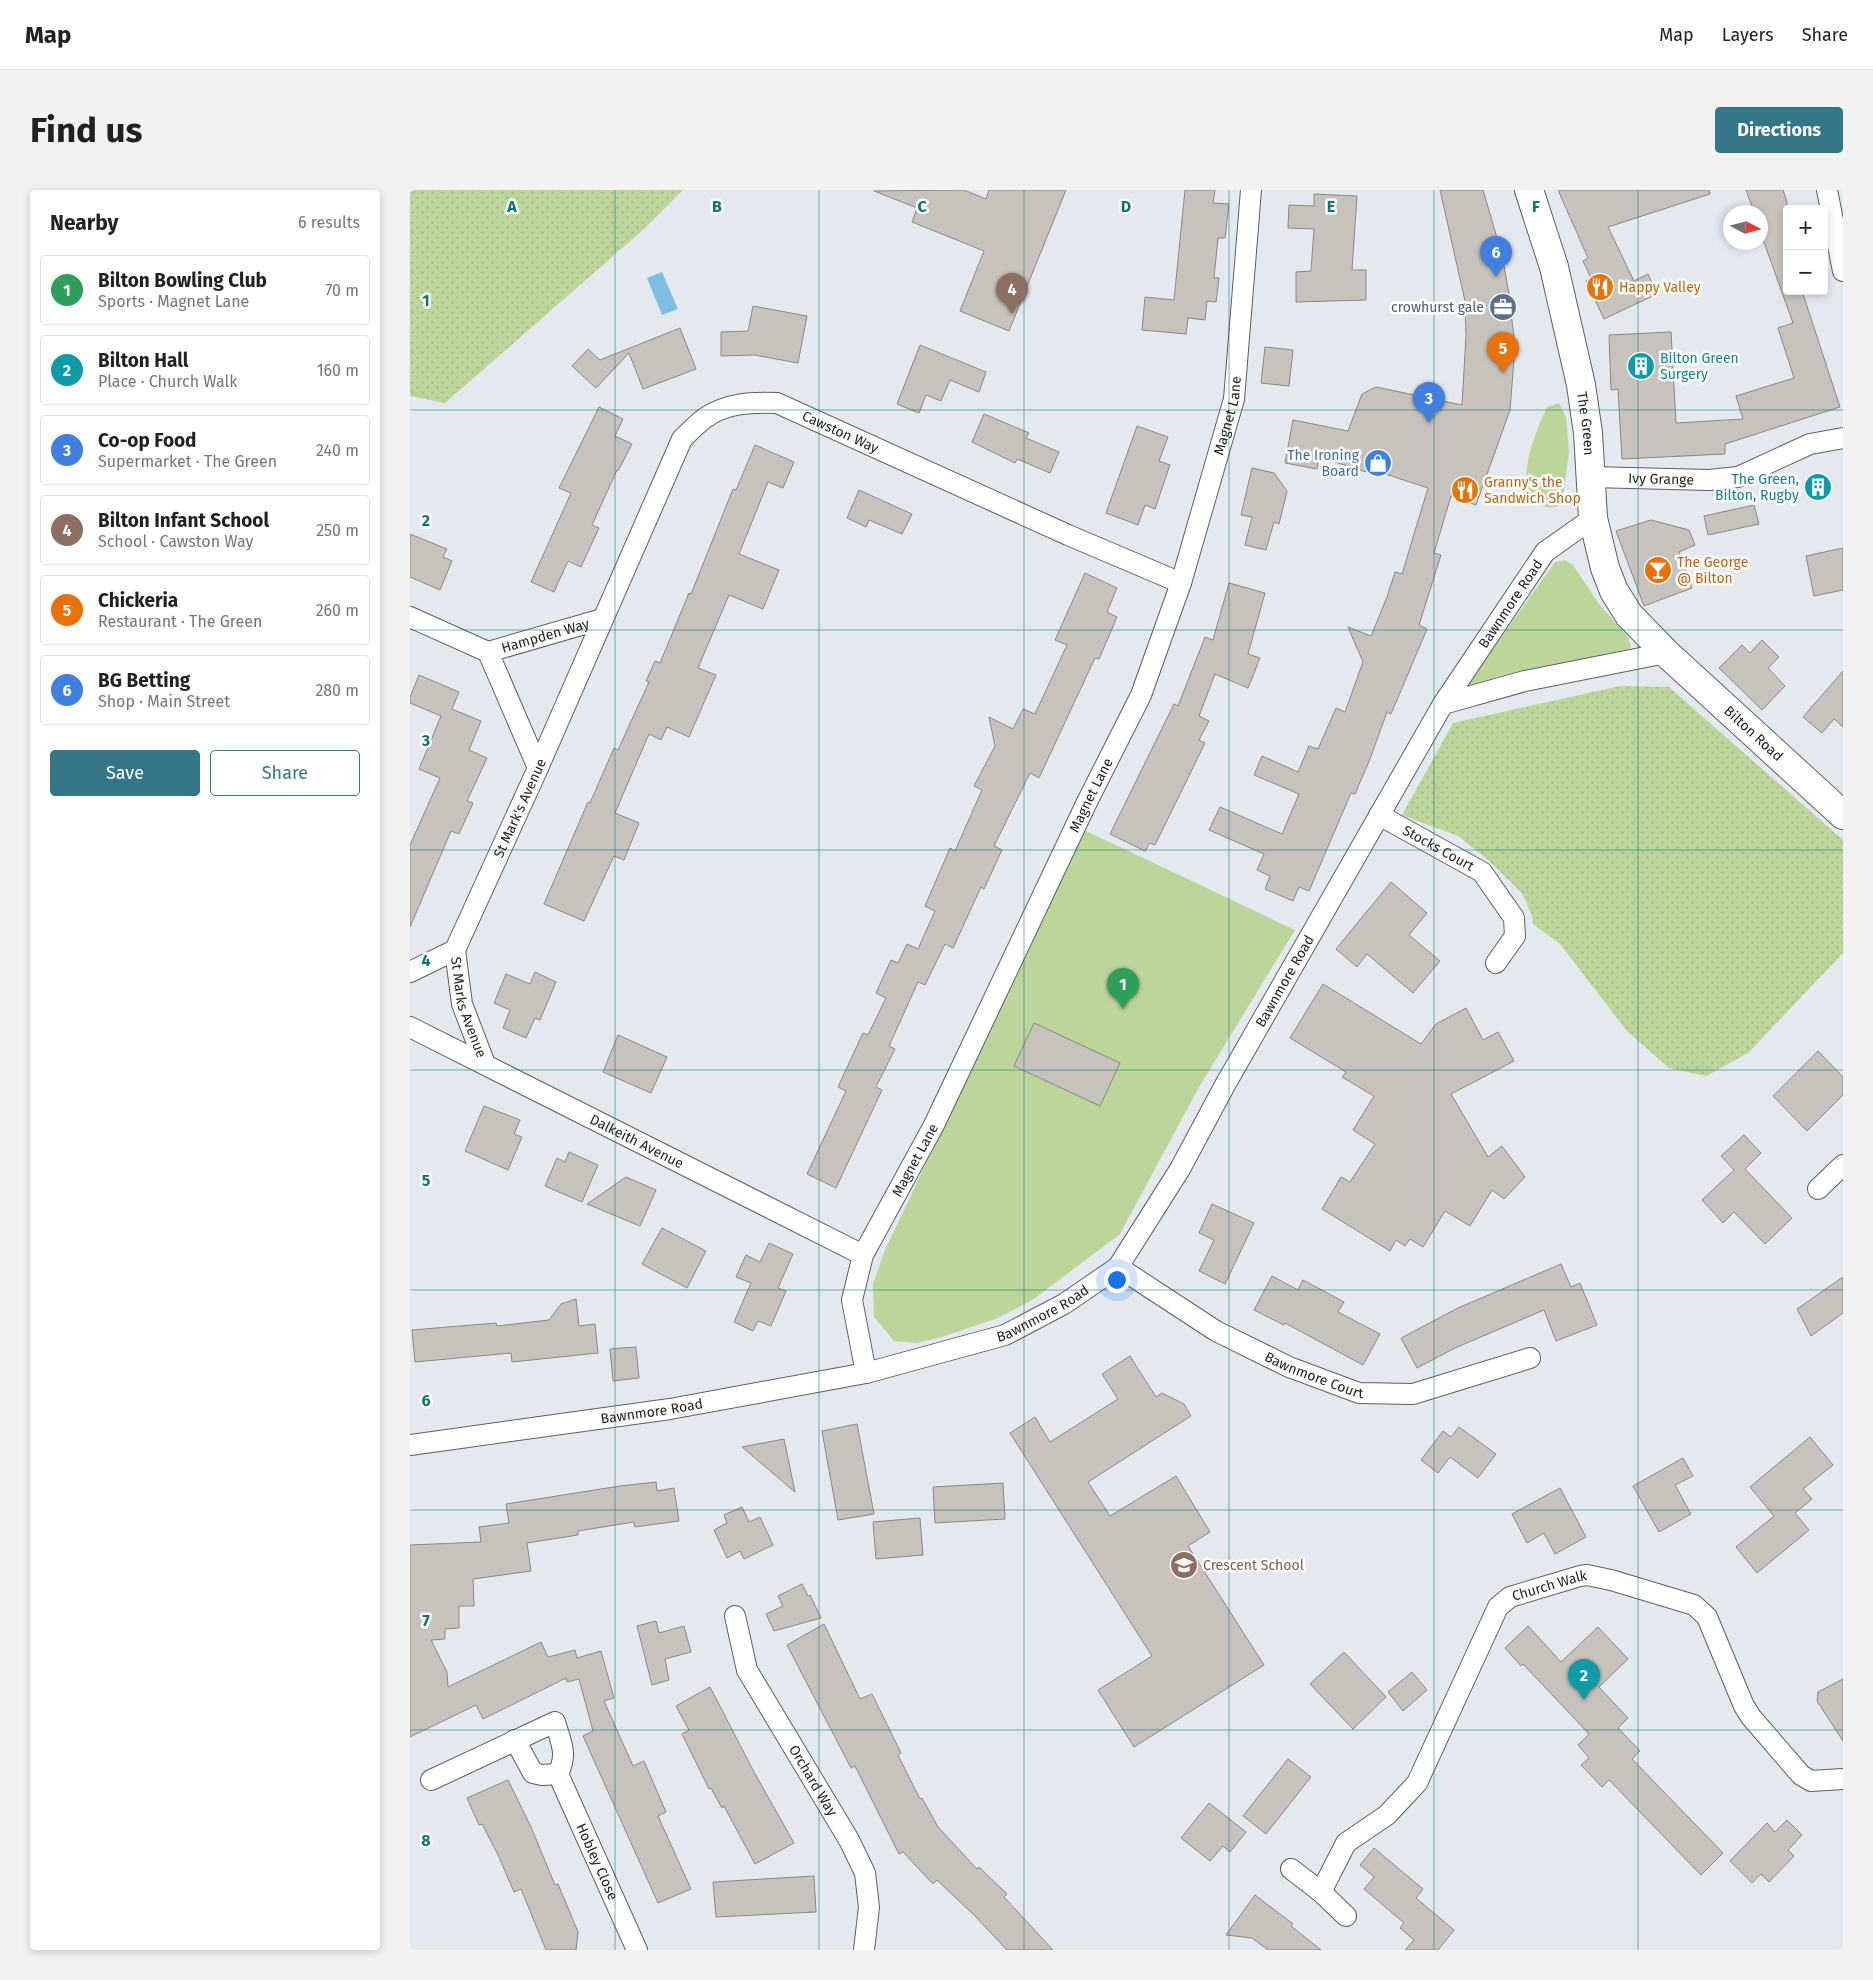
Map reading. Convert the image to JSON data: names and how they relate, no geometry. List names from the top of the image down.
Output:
{
  "streets": {
    "main road": ["The Green", "Bilton Road"],
    "street": [
      "Magnet Lane",
      "Cawston Way",
      "Ivy Grange",
      "Bawnmore Road",
      "Hampden Way",
      "St Mark's Avenue",
      "Stocks Court",
      "St Marks Avenue",
      "Dalkeith Avenue",
      "Bawnmore Court",
      "Church Walk",
      "Orchard Way",
      "Hobley Close"
    ]
  },
  "crossings": [
    ["Magnet Lane", "Cawston Way"],
    ["Magnet Lane", "Bawnmore Road"],
    ["Magnet Lane", "Dalkeith Avenue"],
    ["The Green", "Ivy Grange"],
    ["The Green", "Bawnmore Road"],
    ["The Green", "Bilton Road"],
    ["Cawston Way", "Hampden Way"],
    ["Cawston Way", "St Mark's Avenue"],
    ["Bawnmore Road", "Stocks Court"],
    ["Bawnmore Road", "Bawnmore Court"],
    ["Hampden Way", "St Mark's Avenue"],
    ["St Mark's Avenue", "St Marks Avenue"],
    ["St Marks Avenue", "Dalkeith Avenue"]
  ],
  "places": {
    "restaurant": ["Happy Valley", "Granny's the Sandwich Shop"],
    "office": ["crowhurst gale"],
    "building": ["Bilton Green Surgery", "The Green, Bilton, Rugby"],
    "shop": ["The Ironing Board"],
    "bar": ["The George @ Bilton"],
    "school or university": ["Crescent School"]
  },
  "north": "right",
  "page": {
    "header": "Map",
    "nav": ["Map", "Layers", "Share"],
    "buttons": [
      "Directions",
      ["Save", "Share"]
    ],
    "title": "Find us",
    "heading": ["Nearby", "6 results"],
    "map_buttons": ["+", "−"],
    "pins": [
      "6",
      "4",
      "5",
      "3",
      "1",
      "2"
    ],
    "list": [
      {
        "mark": "1",
        "name": "Bilton Bowling Club",
        "note": "Sports · Magnet Lane",
        "value": "70 m"
      },
      {
        "mark": "2",
        "name": "Bilton Hall",
        "note": "Place · Church Walk",
        "value": "160 m"
      },
      {
        "mark": "3",
        "name": "Co-op Food",
        "note": "Supermarket · The Green",
        "value": "240 m"
      },
      {
        "mark": "4",
        "name": "Bilton Infant School",
        "note": "School · Cawston Way",
        "value": "250 m"
      },
      {
        "mark": "5",
        "name": "Chickeria",
        "note": "Restaurant · The Green",
        "value": "260 m"
      },
      {
        "mark": "6",
        "name": "BG Betting",
        "note": "Shop · Main Street",
        "value": "280 m"
      }
    ]
  },
  "grid": {
    "columns": [
      "A",
      "B",
      "C",
      "D",
      "E",
      "F"
    ],
    "rows": [
      "1",
      "2",
      "3",
      "4",
      "5",
      "6",
      "7",
      "8"
    ]
  }
}
